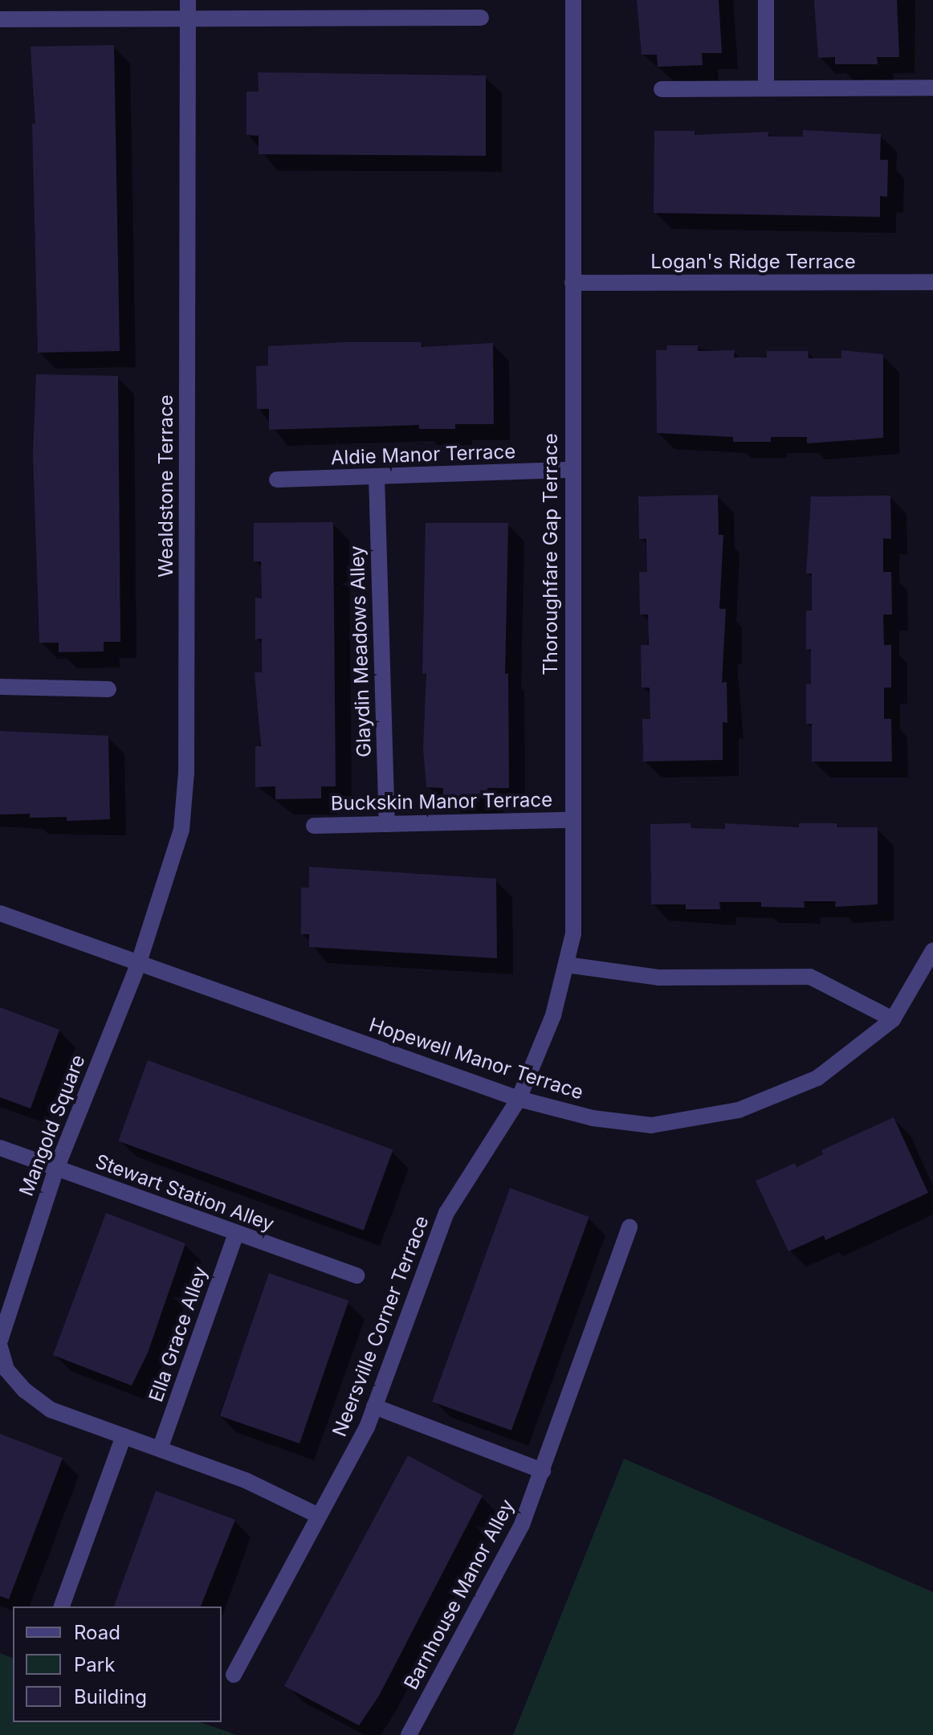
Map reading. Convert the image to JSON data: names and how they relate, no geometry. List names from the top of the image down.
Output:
{
  "streets": {
    "street": [
      "Logan's Ridge Terrace",
      "Aldie Manor Terrace",
      "Wealdstone Terrace",
      "Thoroughfare Gap Terrace",
      "Glaydin Meadows Alley",
      "Buckskin Manor Terrace",
      "Hopewell Manor Terrace",
      "Mangold Square",
      "Stewart Station Alley",
      "Neersville Corner Terrace",
      "Ella Grace Alley",
      "Barnhouse Manor Alley"
    ]
  },
  "crossings": [
    ["Logan's Ridge Terrace", "Thoroughfare Gap Terrace"],
    ["Aldie Manor Terrace", "Thoroughfare Gap Terrace"],
    ["Aldie Manor Terrace", "Glaydin Meadows Alley"],
    ["Wealdstone Terrace", "Hopewell Manor Terrace"],
    ["Wealdstone Terrace", "Mangold Square"],
    ["Thoroughfare Gap Terrace", "Buckskin Manor Terrace"],
    ["Thoroughfare Gap Terrace", "Hopewell Manor Terrace"],
    ["Thoroughfare Gap Terrace", "Neersville Corner Terrace"],
    ["Glaydin Meadows Alley", "Buckskin Manor Terrace"],
    ["Hopewell Manor Terrace", "Mangold Square"],
    ["Hopewell Manor Terrace", "Neersville Corner Terrace"],
    ["Mangold Square", "Stewart Station Alley"],
    ["Stewart Station Alley", "Ella Grace Alley"]
  ],
  "legend": ["Road", "Park", "Building"]
}
